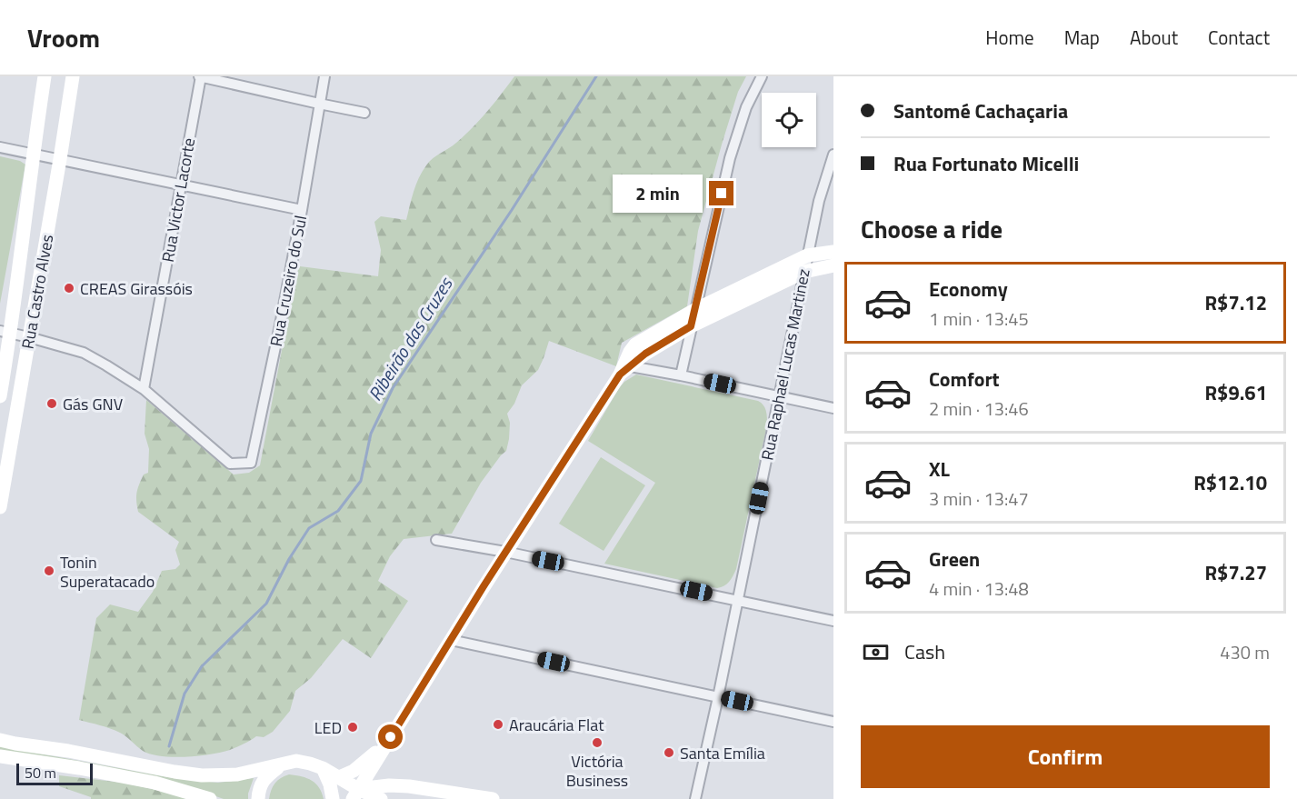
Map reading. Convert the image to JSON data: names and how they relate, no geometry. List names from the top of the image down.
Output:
{
  "streets": {
    "main road": ["Rua Castro Alves"],
    "street": ["Rua Victor Lacorte", "Rua Cruzeiro do Sul", "Rua Raphael Lucas Martinez"]
  },
  "crossings": [
    ["Rua Victor Lacorte", "Rua Cruzeiro do Sul"]
  ],
  "water": ["Ribeirão das Cruzes"],
  "places": [
    "CREAS Girassóis",
    "Gás GNV",
    "Tonin Superatacado",
    "Araucária Flat",
    "LED",
    "Victória Business",
    "Santa Emília"
  ],
  "scale_bar": "50 m",
  "page": {
    "header": "Vroom",
    "nav": [
      "Home",
      "Map",
      "About",
      "Contact"
    ],
    "banner": ["Santomé Cachaçaria", "Rua Fortunato Micelli"],
    "bubble": "2 min",
    "heading": "Choose a ride",
    "list": [
      {
        "name": "Economy",
        "note": "1 min · 13:45",
        "value": "R$7.12"
      },
      {
        "name": "Comfort",
        "note": "2 min · 13:46",
        "value": "R$9.61"
      },
      {
        "name": "XL",
        "note": "3 min · 13:47",
        "value": "R$12.10"
      },
      {
        "name": "Green",
        "note": "4 min · 13:48",
        "value": "R$7.27"
      }
    ],
    "pay": ["Cash", "430 m"],
    "buttons": "Confirm",
    "scale": "50 m"
  }
}
